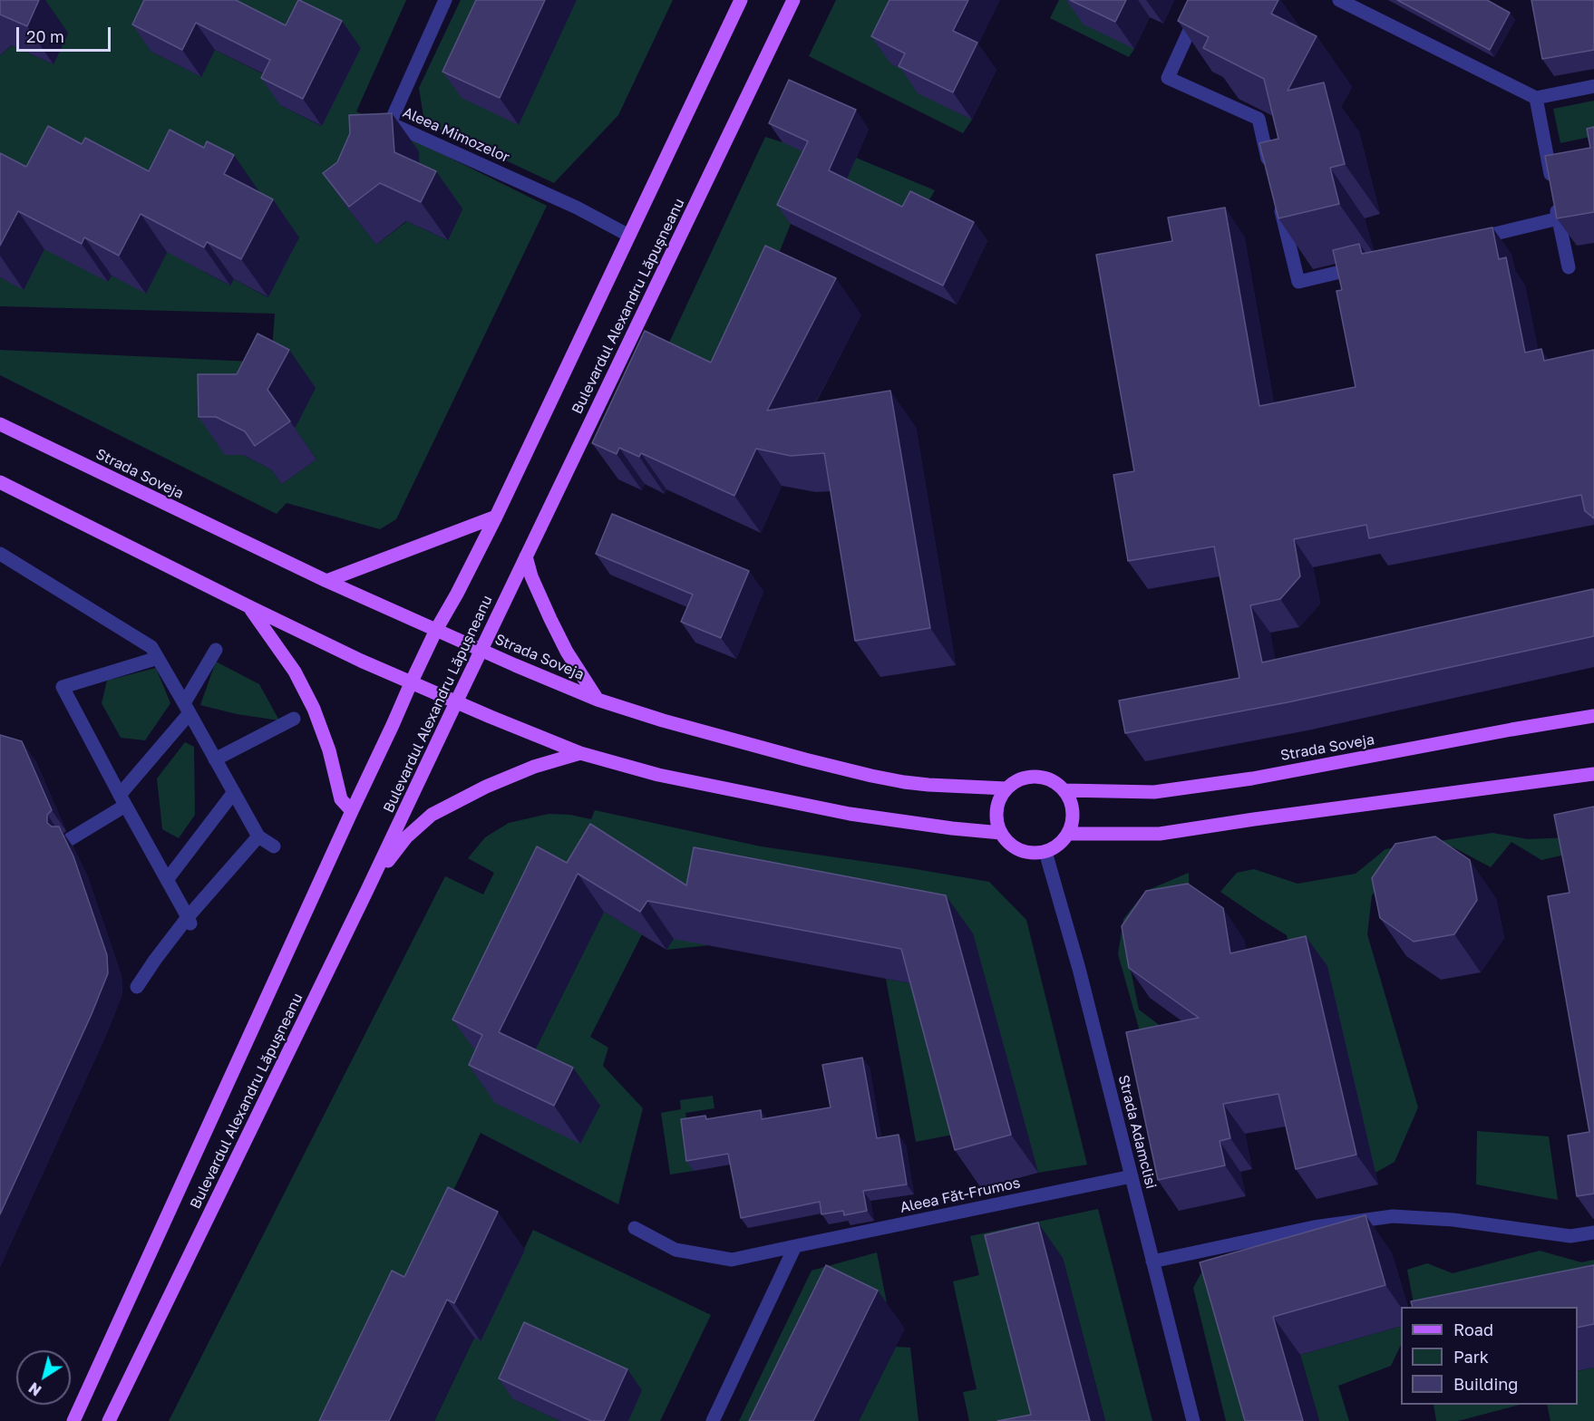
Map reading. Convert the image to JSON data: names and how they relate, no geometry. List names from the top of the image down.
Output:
{
  "streets": {
    "main road": ["Bulevardul Alexandru Lăpușneanu", "Strada Soveja"],
    "street": ["Aleea Mimozelor", "Strada Adamclisi", "Aleea Făt-Frumos"]
  },
  "crossings": [
    ["Aleea Mimozelor", "Bulevardul Alexandru Lăpușneanu"],
    ["Bulevardul Alexandru Lăpușneanu", "Strada Soveja"],
    ["Strada Soveja", "Strada Adamclisi"],
    ["Strada Adamclisi", "Aleea Făt-Frumos"]
  ],
  "legend": ["Road", "Park", "Building"],
  "scale_bar": "20 m",
  "north": "bottom left"
}
